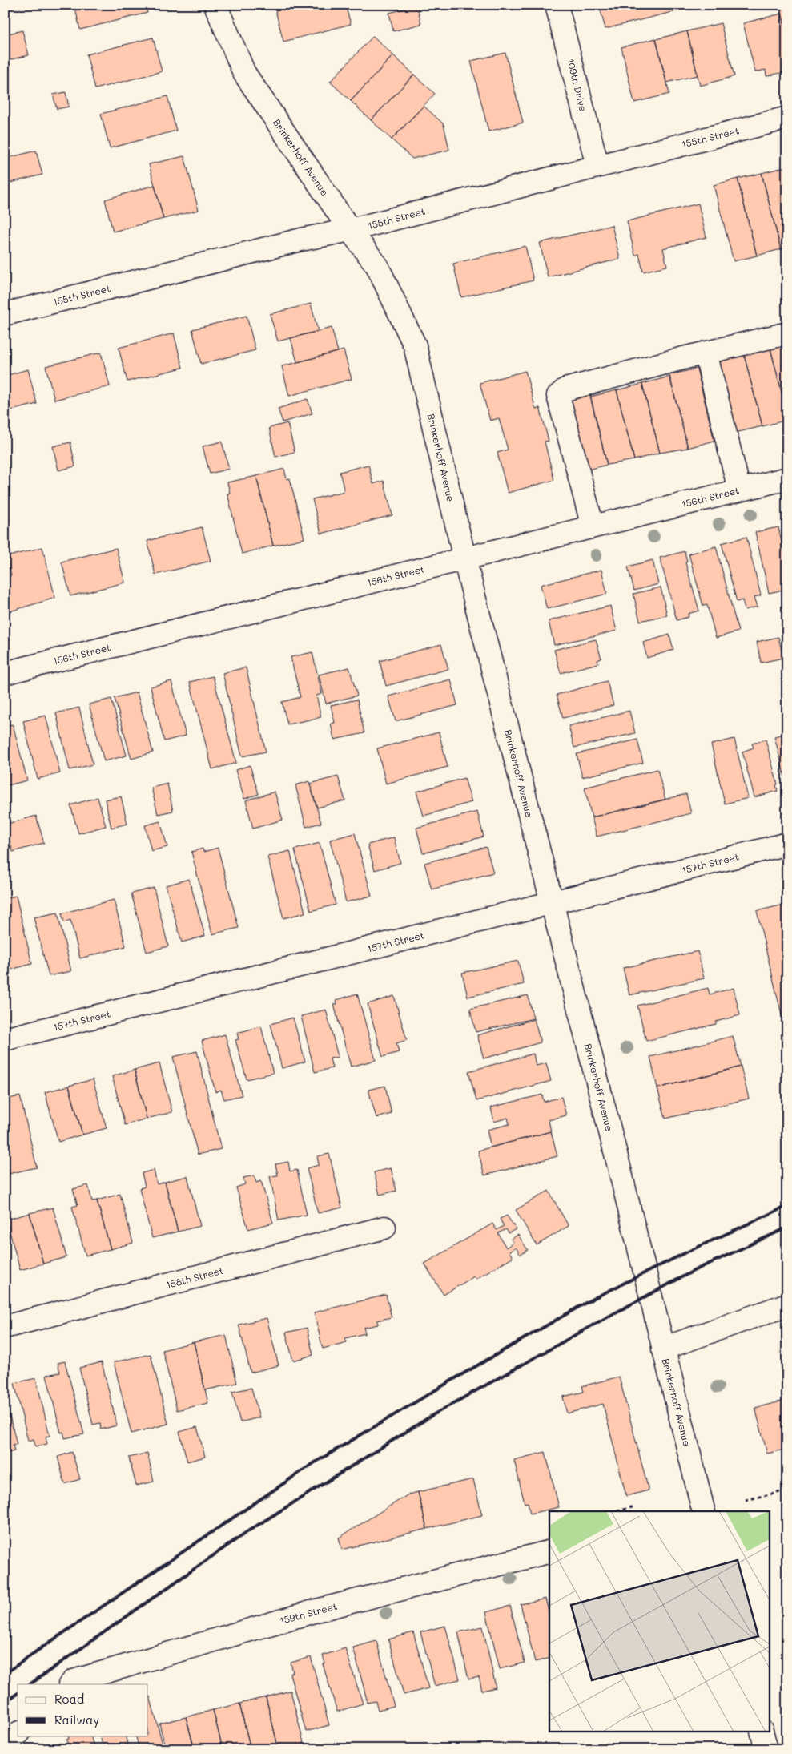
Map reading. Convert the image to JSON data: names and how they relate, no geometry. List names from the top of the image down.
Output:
{
  "streets": {
    "street": [
      "109th Drive",
      "155th Street",
      "Brinkerhoff Avenue",
      "156th Street",
      "157th Street",
      "158th Street",
      "159th Street"
    ]
  },
  "crossings": [
    ["109th Drive", "155th Street"],
    ["155th Street", "Brinkerhoff Avenue"],
    ["Brinkerhoff Avenue", "156th Street"],
    ["Brinkerhoff Avenue", "157th Street"]
  ],
  "legend": ["Road", "Railway"]
}
